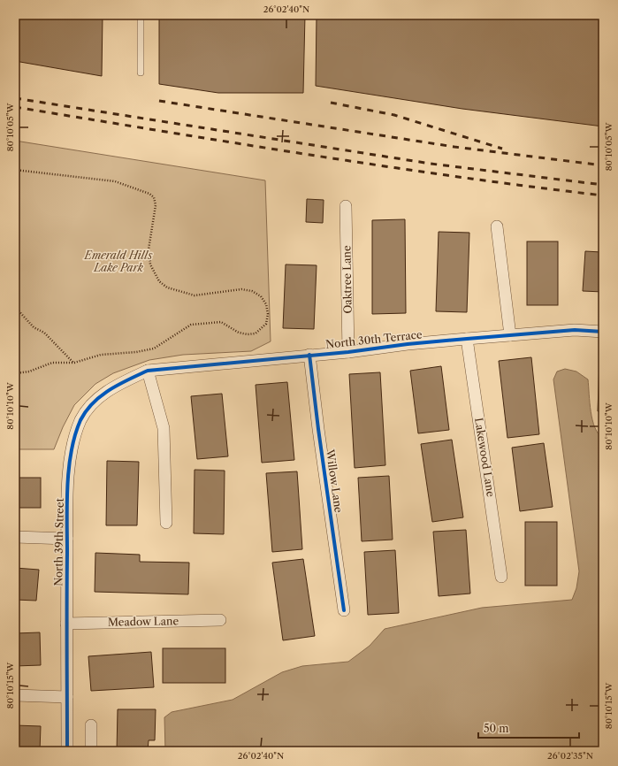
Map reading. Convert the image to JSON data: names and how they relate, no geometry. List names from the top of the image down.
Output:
{
  "streets": {
    "street": [
      "Oaktree Lane",
      "North 30th Terrace",
      "Lakewood Lane",
      "Willow Lane",
      "North 39th Street",
      "Meadow Lane"
    ]
  },
  "crossings": [
    ["Oaktree Lane", "North 30th Terrace"],
    ["North 30th Terrace", "Lakewood Lane"],
    ["North 30th Terrace", "Willow Lane"],
    ["North 30th Terrace", "North 39th Street"],
    ["North 39th Street", "Meadow Lane"]
  ],
  "parks": ["Emerald Hills Lake Park"],
  "scale_bar": "50 m",
  "coordinates": [
    "26°02'40\"N",
    "80°10'05\"W",
    "80°10'10\"W",
    "80°10'15\"W",
    "26°02'35\"N"
  ]
}
